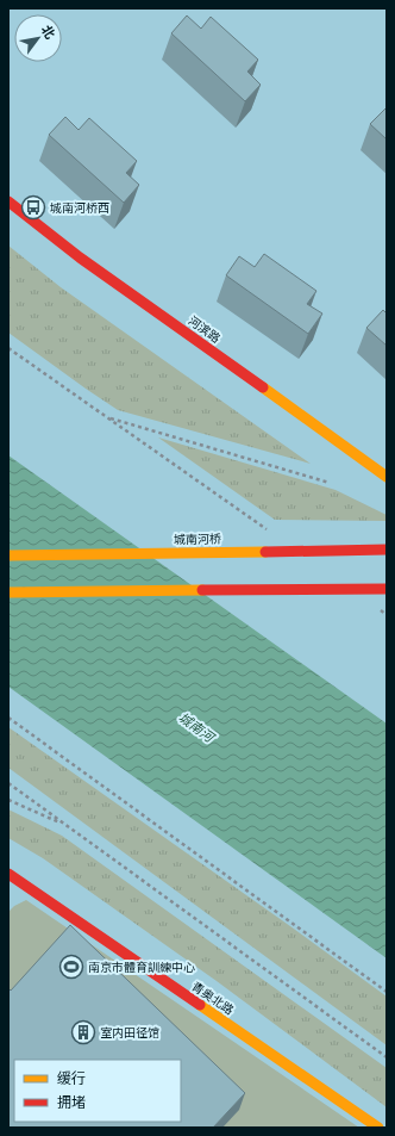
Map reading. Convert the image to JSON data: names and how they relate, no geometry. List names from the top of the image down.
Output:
{
  "streets": {
    "main road": ["河滨路", "城南河桥", "青奥北路"]
  },
  "water": ["城南河"],
  "places": {
    "bus stop": ["城南河桥西"],
    "sports": ["南京市體育訓練中心"],
    "building": ["室内田径馆"]
  },
  "legend": ["缓行", "拥堵"],
  "north": "top right"
}
